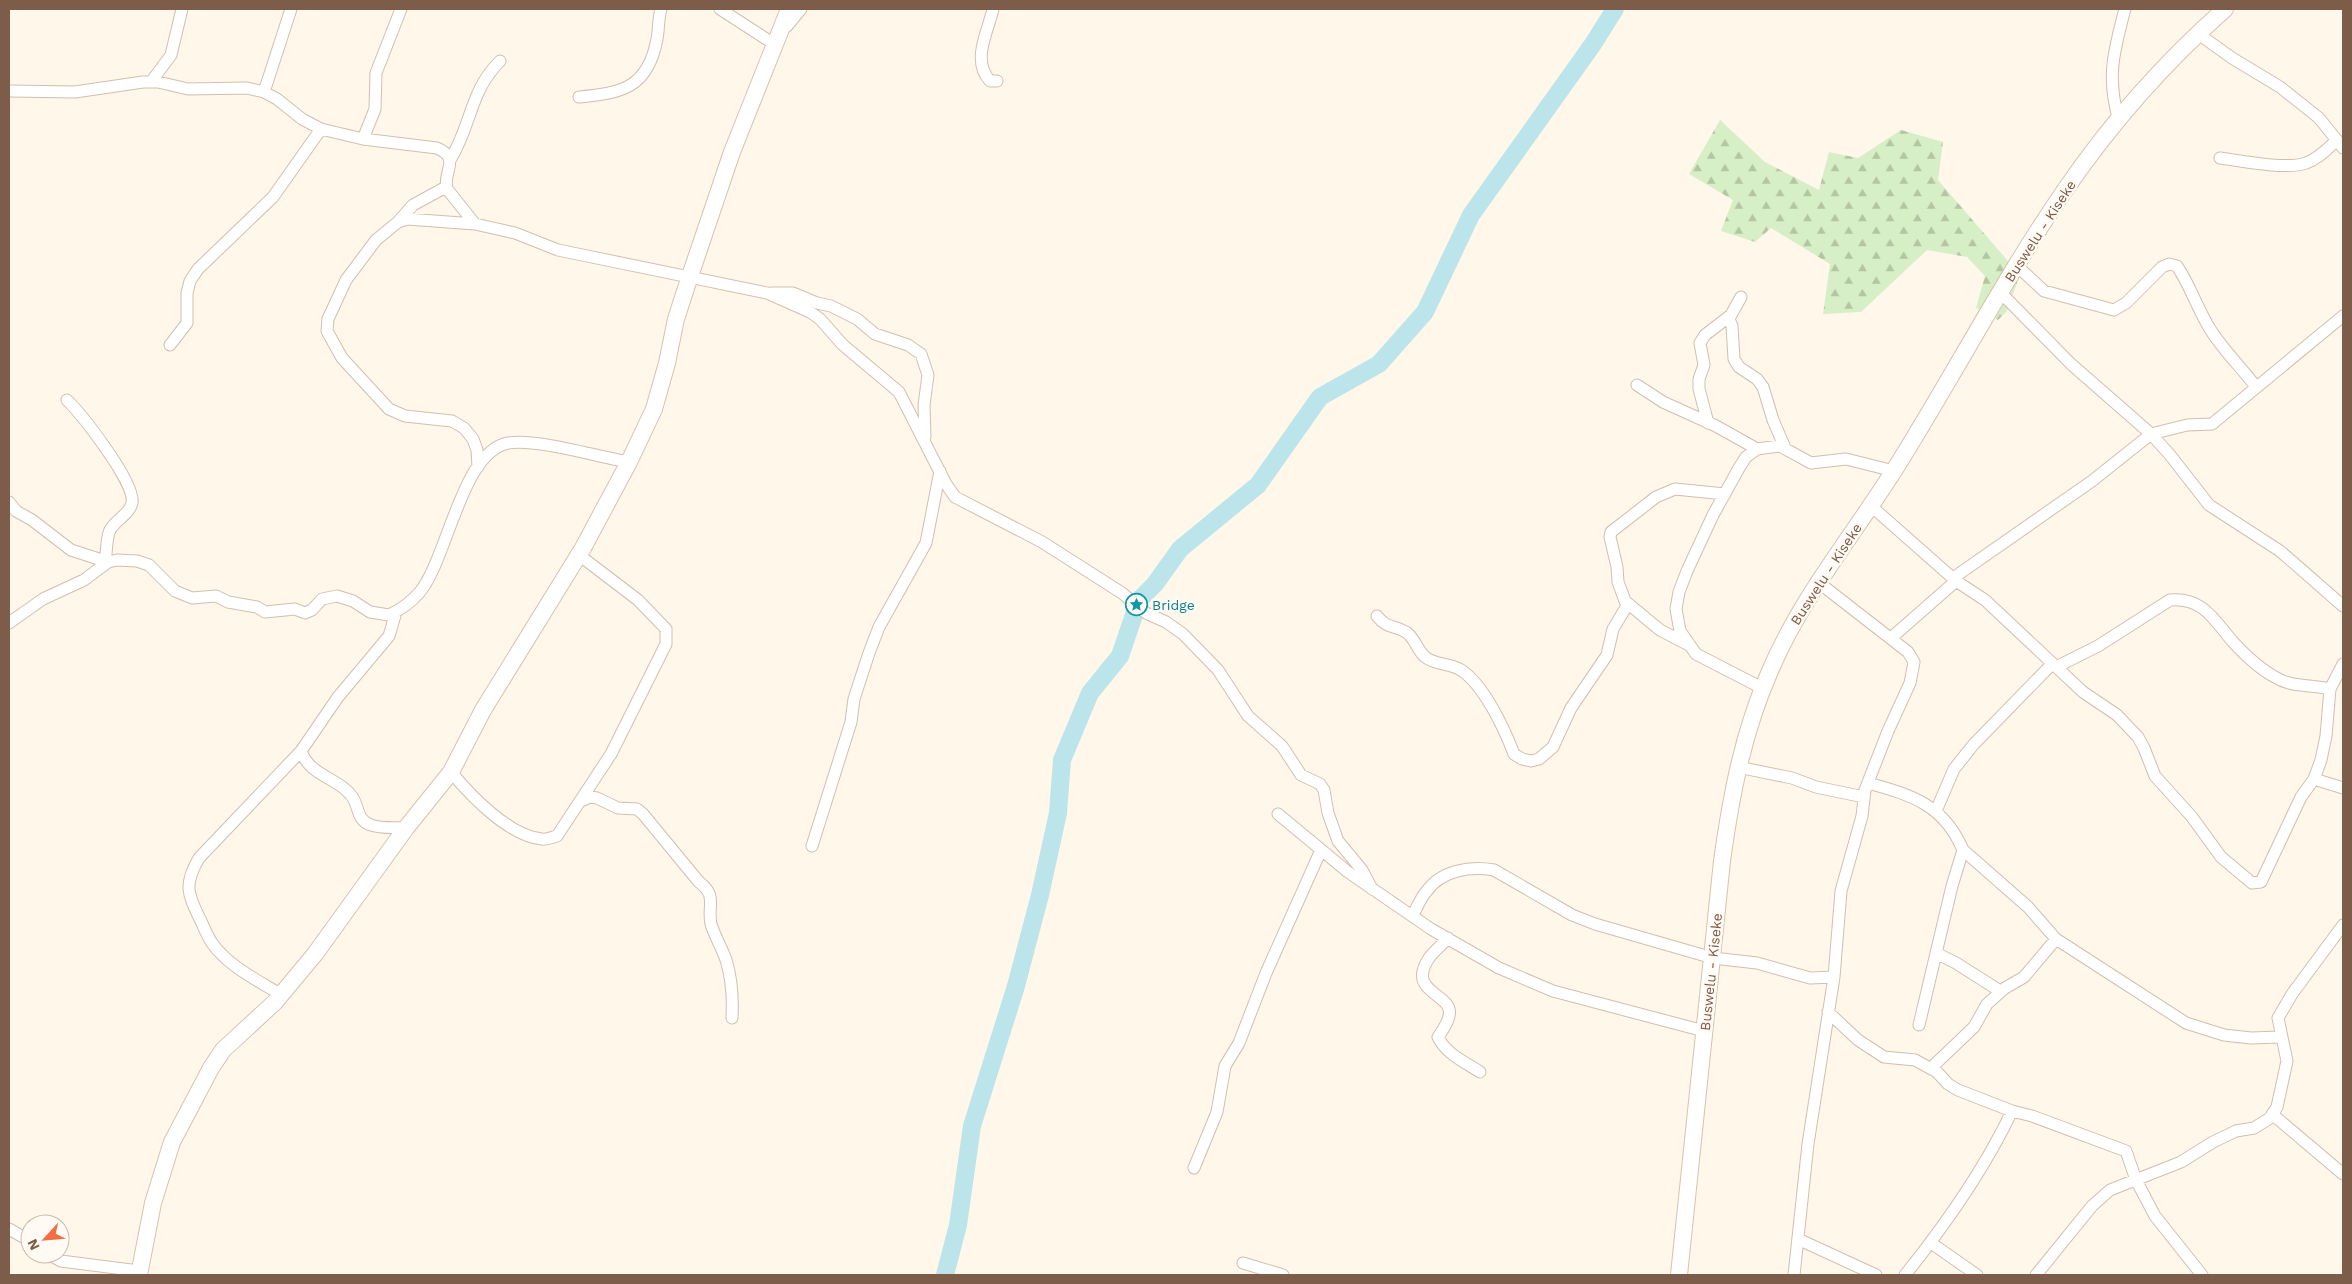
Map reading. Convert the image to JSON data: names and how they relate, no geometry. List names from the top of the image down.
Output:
{
  "streets": {
    "street": ["Buswelu - Kiseke"]
  },
  "places": {
    "place": ["Bridge"]
  },
  "north": "bottom left"
}
